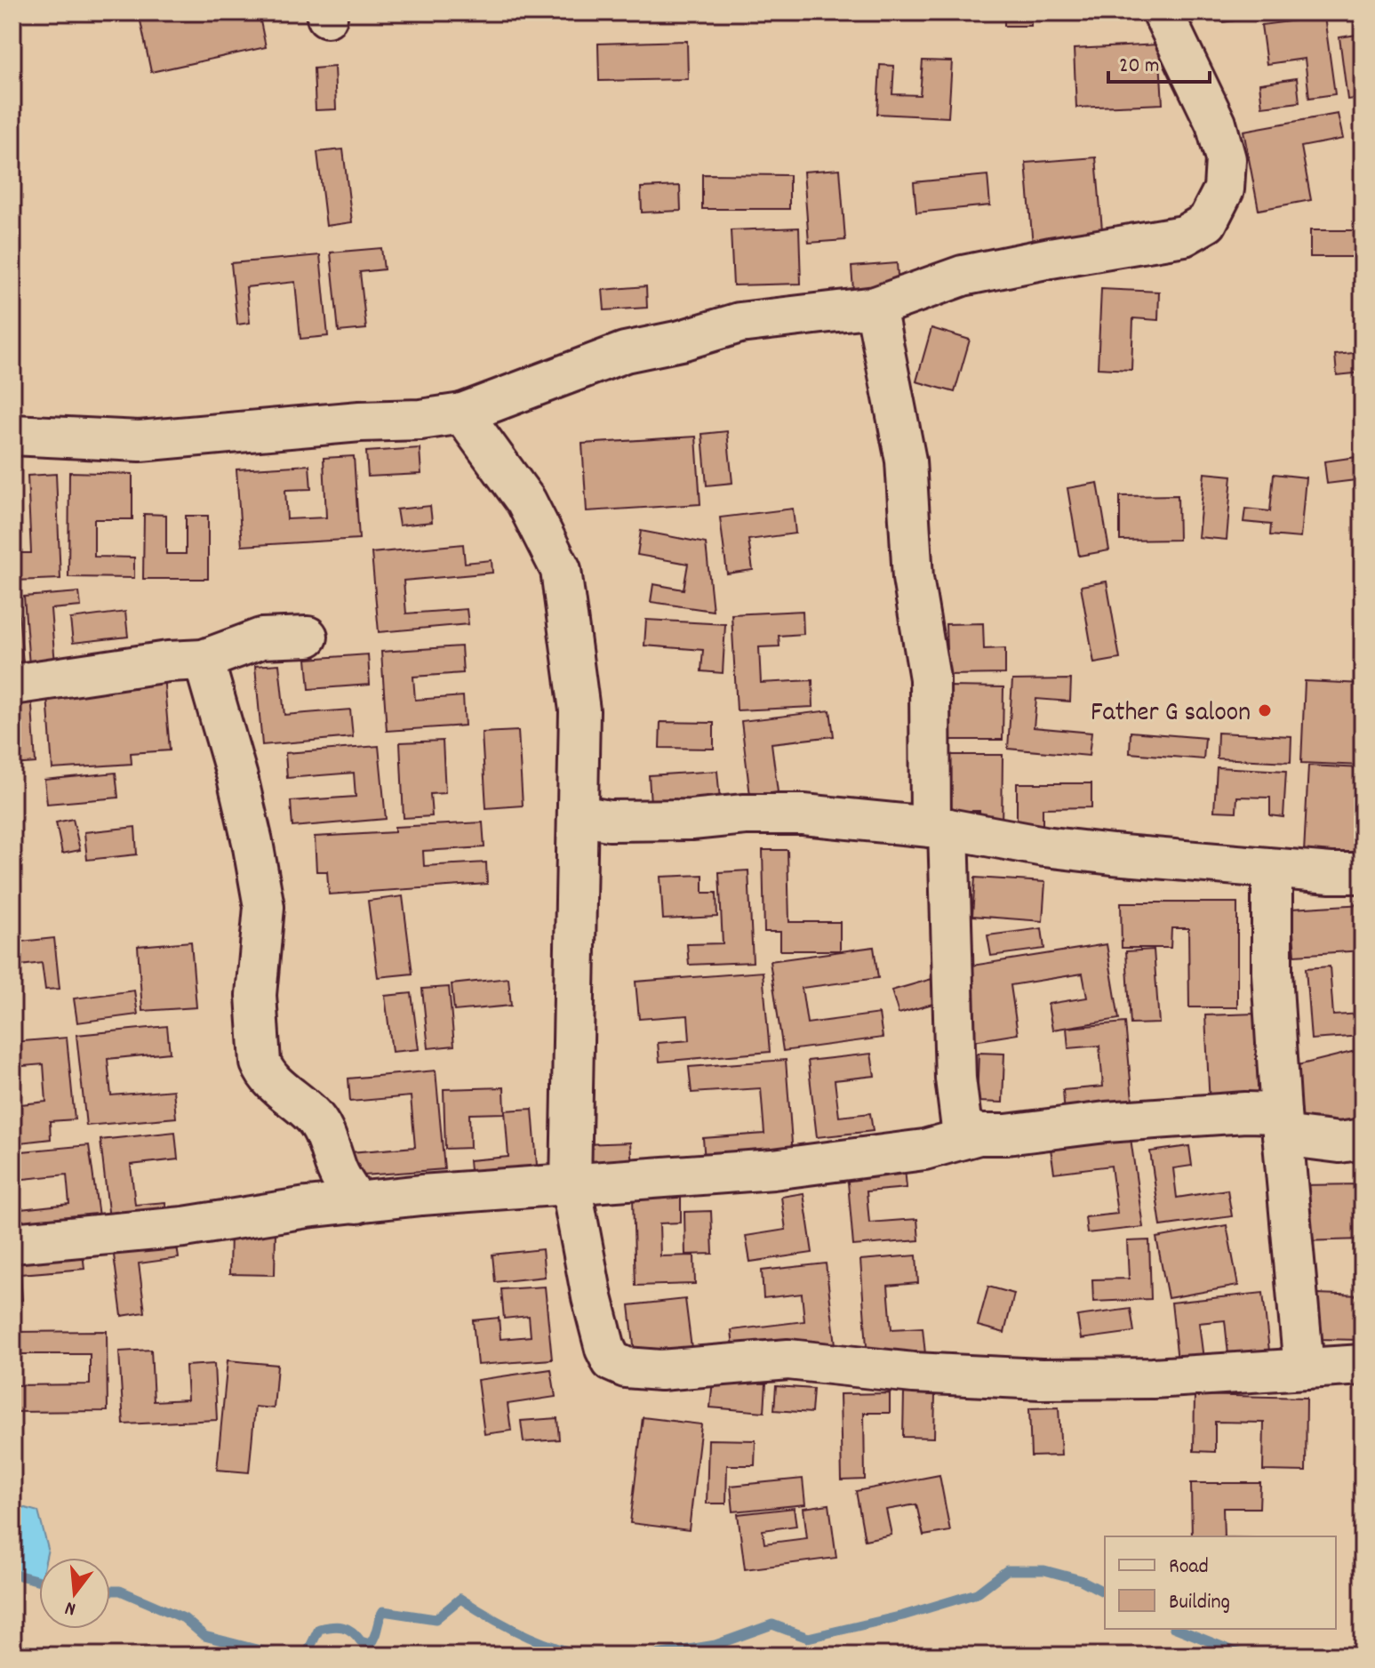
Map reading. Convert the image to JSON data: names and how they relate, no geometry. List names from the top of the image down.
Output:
{
  "places": ["Father G saloon"],
  "legend": ["Road", "Building"],
  "scale_bar": "20 m",
  "north": "bottom"
}
